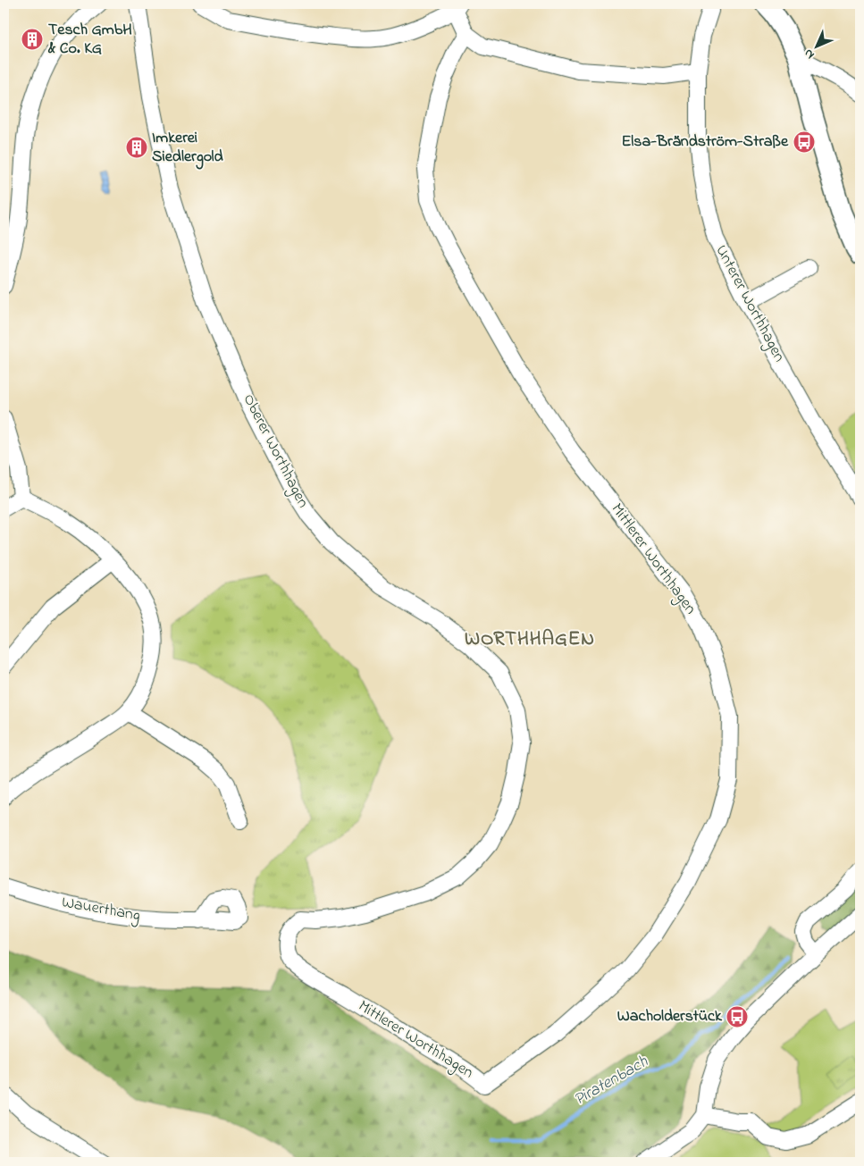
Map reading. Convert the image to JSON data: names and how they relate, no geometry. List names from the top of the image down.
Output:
{
  "streets": {
    "street": [
      "Unterer Worthhagen",
      "Oberer Worthhagen",
      "Mittlerer Worthhagen",
      "Wauerthang"
    ]
  },
  "crossings": [
    ["Oberer Worthhagen", "Mittlerer Worthhagen"]
  ],
  "districts": ["WORTHHAGEN"],
  "water": ["Piratenbach"],
  "places": {
    "building": ["Tesch GmbH & Co. KG", "Imkerei Siedlergold"],
    "bus stop": ["Elsa-Brändström-Straße", "Wacholderstück"]
  },
  "north": "bottom left"
}
